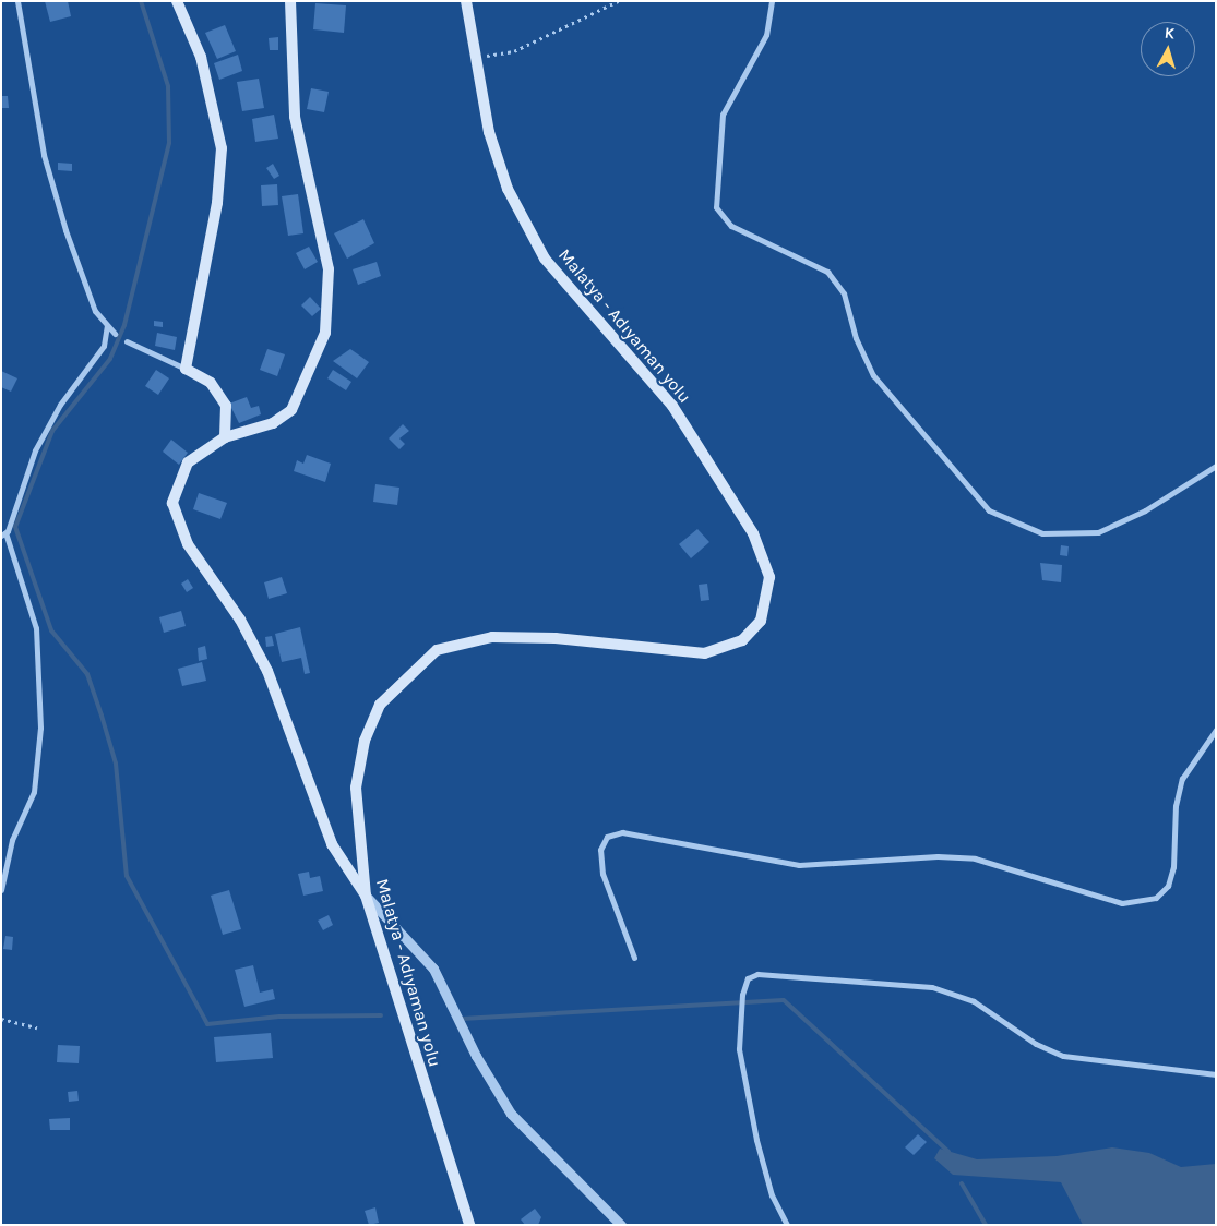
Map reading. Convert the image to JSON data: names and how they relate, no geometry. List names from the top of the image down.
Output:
{
  "streets": {
    "main road": ["Malatya - Adıyaman yolu"]
  },
  "north": "top"
}
